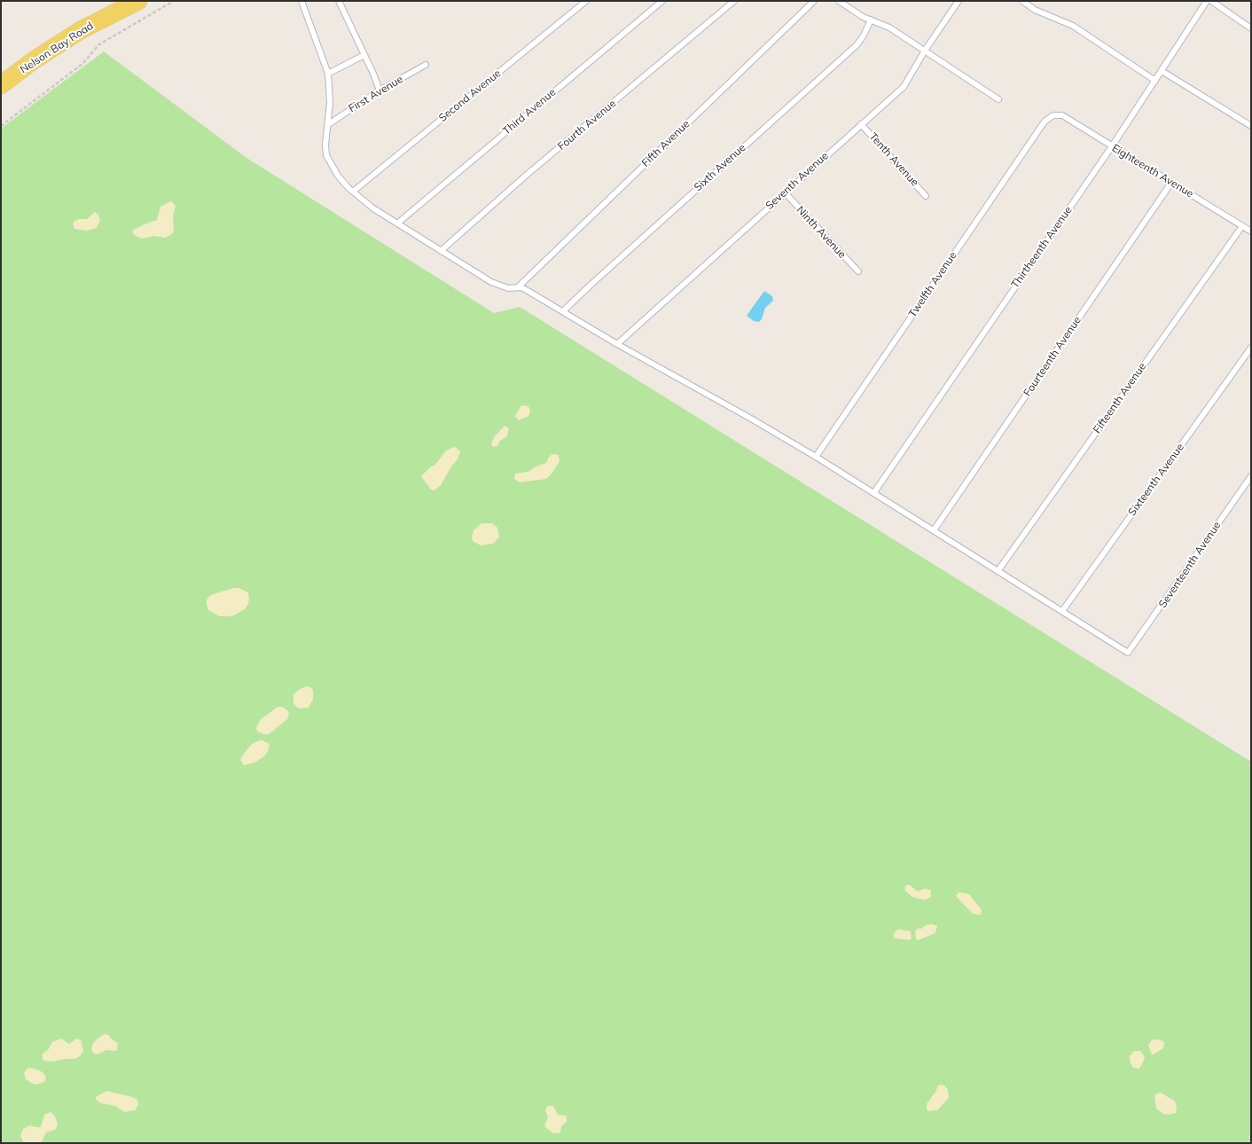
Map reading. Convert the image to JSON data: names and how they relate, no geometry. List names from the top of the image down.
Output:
{
  "streets": {
    "main road": ["Nelson Bay Road"],
    "lane": [
      "First Avenue",
      "Second Avenue",
      "Third Avenue",
      "Fourth Avenue",
      "Fifth Avenue",
      "Tenth Avenue",
      "Sixth Avenue",
      "Eighteenth Avenue",
      "Seventh Avenue",
      "Ninth Avenue",
      "Thirtheenth Avenue",
      "Twelfth Avenue",
      "Fourteenth Avenue",
      "Fifteenth Avenue",
      "Sixteenth Avenue",
      "Seventeenth Avenue"
    ]
  },
  "crossings": [
    ["Tenth Avenue", "Seventh Avenue"],
    ["Eighteenth Avenue", "Thirtheenth Avenue"],
    ["Eighteenth Avenue", "Twelfth Avenue"],
    ["Eighteenth Avenue", "Fourteenth Avenue"],
    ["Eighteenth Avenue", "Fifteenth Avenue"],
    ["Seventh Avenue", "Ninth Avenue"],
    ["Sixteenth Avenue", "Seventeenth Avenue"]
  ]
}
